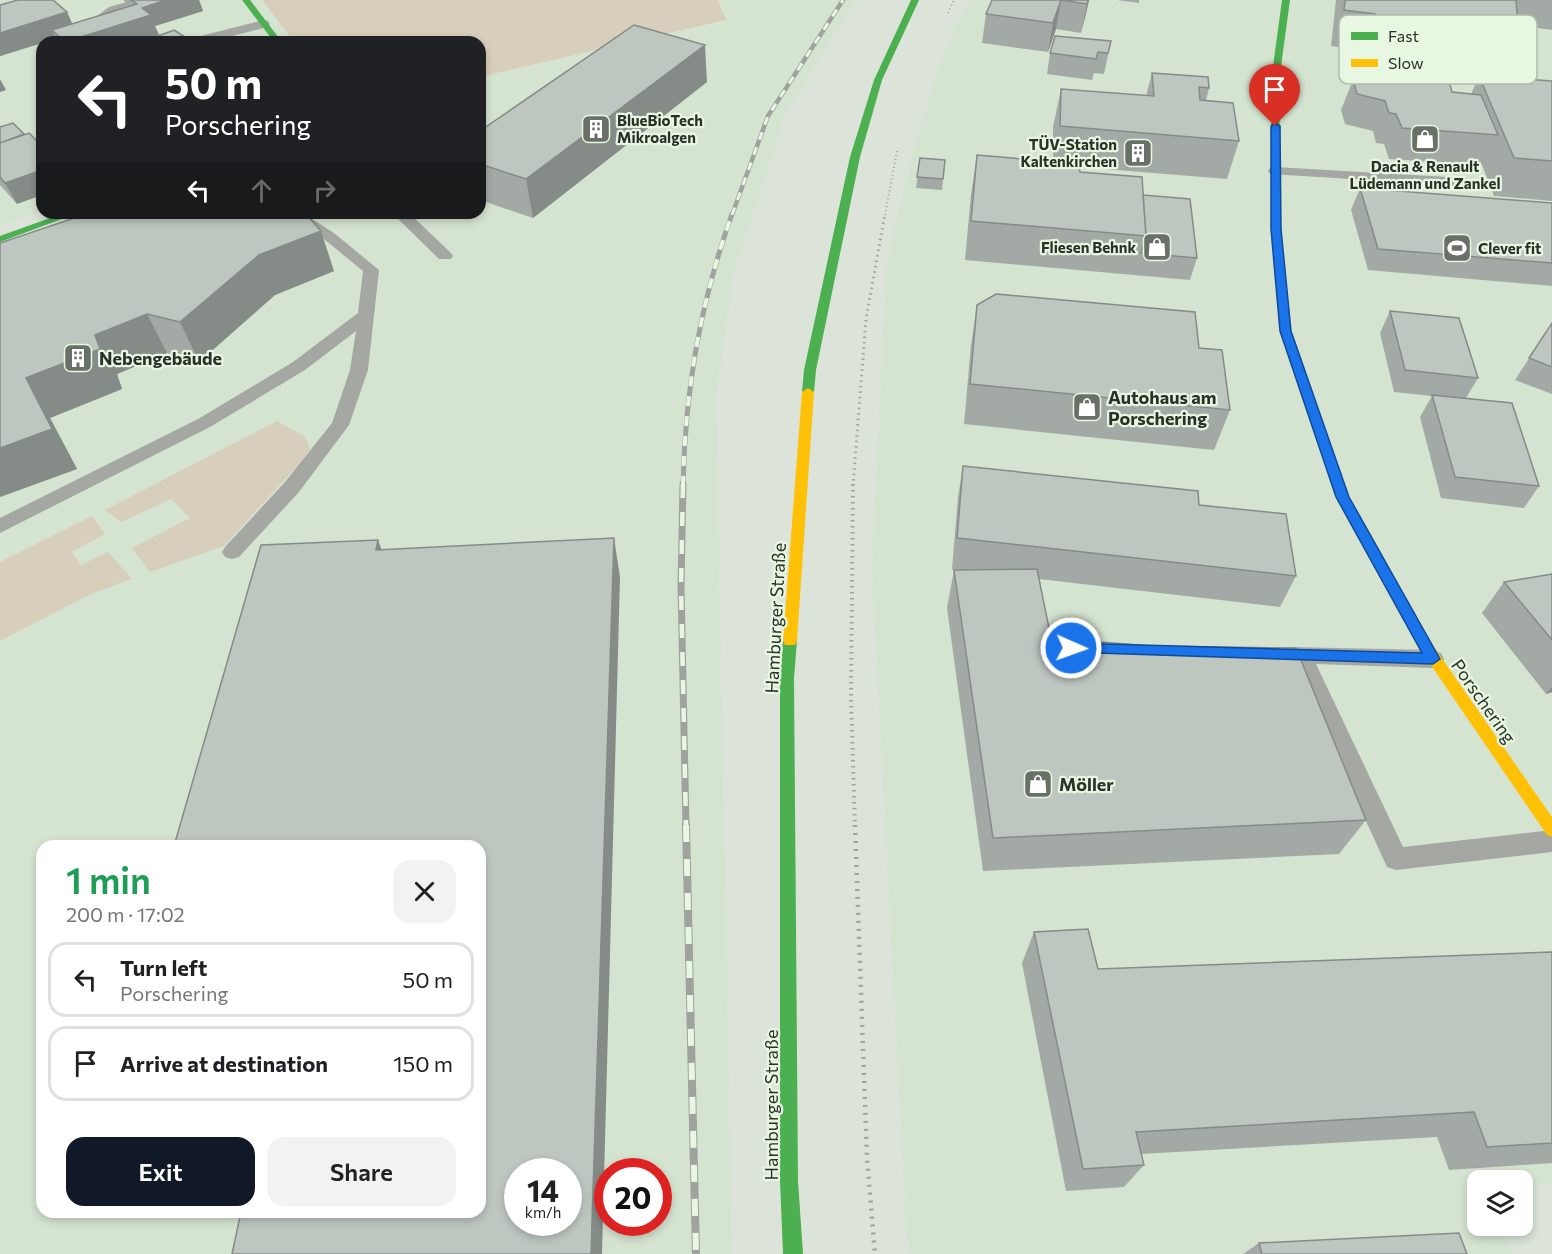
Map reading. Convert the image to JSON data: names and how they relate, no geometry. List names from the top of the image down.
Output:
{
  "streets": {
    "street": ["Hamburger Straße", "Porschering"]
  },
  "places": {
    "building": ["BlueBioTech Mikroalgen", "TÜV-Station Kaltenkirchen", "Nebengebäude"],
    "shop": [
      "Dacia & Renault Lüdemann und Zankel",
      "Fliesen Behnk",
      "Autohaus am Porschering",
      "Möller"
    ],
    "sports": ["Clever fit"]
  },
  "legend": ["Fast", "Slow"],
  "page": {
    "turn": ["50 m", "Porschering"],
    "heading": ["1 min", "200 m · 17:02"],
    "list": [
      {
        "name": "Turn left",
        "note": "Porschering",
        "value": "50 m"
      },
      {
        "name": "Arrive at destination",
        "value": "150 m"
      }
    ],
    "buttons": ["Exit", "Share"],
    "speed": "14 km/h",
    "limit": "20"
  }
}
